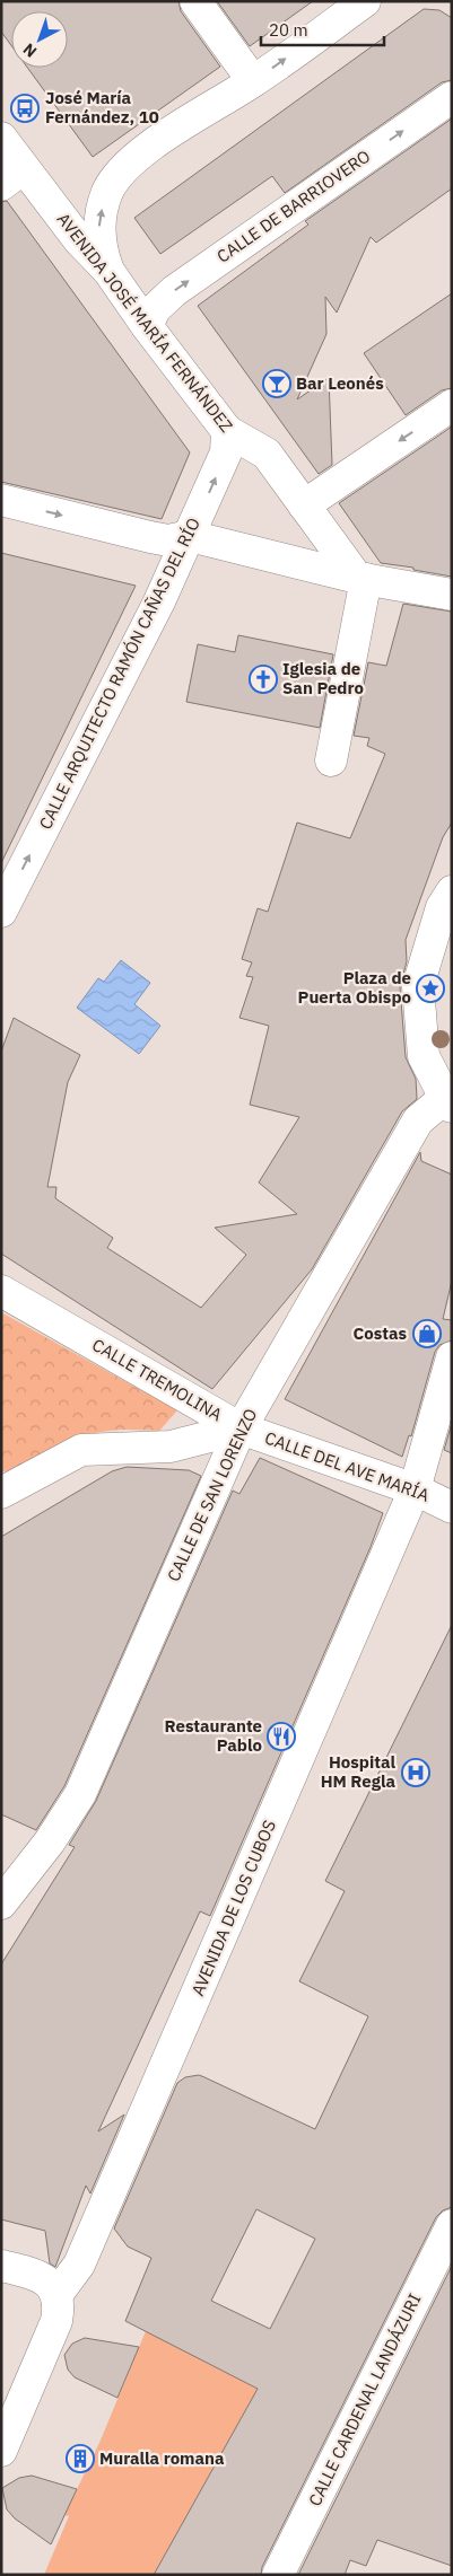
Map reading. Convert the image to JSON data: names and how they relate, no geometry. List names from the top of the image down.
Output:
{
  "streets": {
    "street": [
      "CALLE DE BARRIOVERO",
      "AVENIDA JOSÉ MARÍA FERNÁNDEZ",
      "CALLE ARQUITECTO RAMÓN CAÑAS DEL RÍO",
      "CALLE TREMOLINA",
      "CALLE DEL AVE MARÍA",
      "CALLE DE SAN LORENZO",
      "AVENIDA DE LOS CUBOS",
      "CALLE CARDENAL LANDÁZURI"
    ]
  },
  "crossings": [
    ["CALLE DE BARRIOVERO", "AVENIDA JOSÉ MARÍA FERNÁNDEZ"],
    ["AVENIDA JOSÉ MARÍA FERNÁNDEZ", "CALLE ARQUITECTO RAMÓN CAÑAS DEL RÍO"],
    ["CALLE TREMOLINA", "CALLE DEL AVE MARÍA"],
    ["CALLE TREMOLINA", "CALLE DE SAN LORENZO"],
    ["CALLE DEL AVE MARÍA", "CALLE DE SAN LORENZO"],
    ["CALLE DEL AVE MARÍA", "AVENIDA DE LOS CUBOS"]
  ],
  "places": {
    "bus stop": ["José María Fernández, 10"],
    "bar": ["Bar Leonés"],
    "church": ["Iglesia de San Pedro"],
    "place": ["Plaza de Puerta Obispo"],
    "shop": ["Costas"],
    "restaurant": ["Restaurante Pablo"],
    "hospital": ["Hospital HM Regla"],
    "building": ["Muralla romana"]
  },
  "scale_bar": "20 m",
  "north": "bottom left"
}
